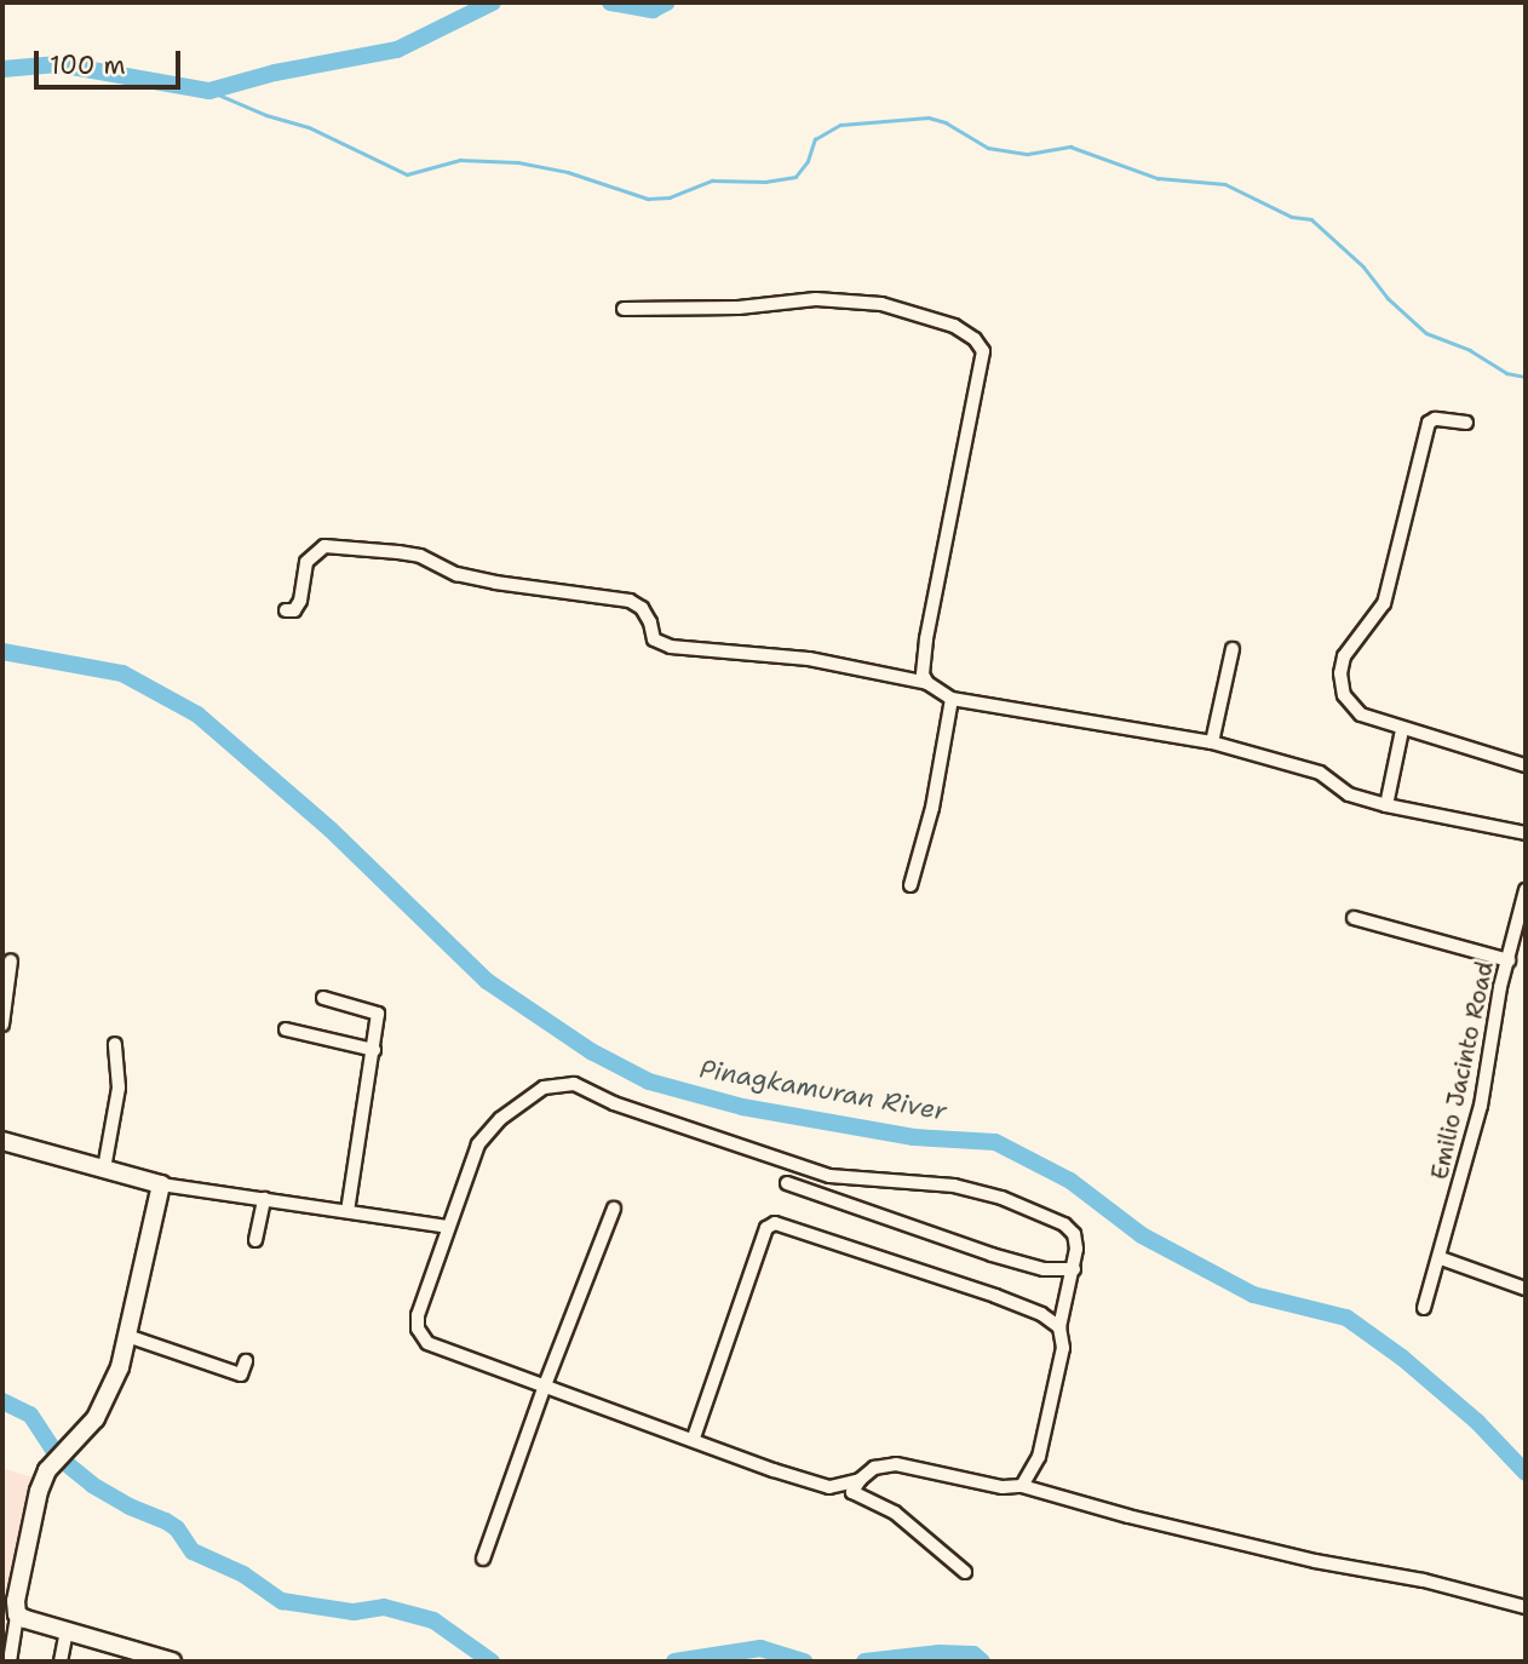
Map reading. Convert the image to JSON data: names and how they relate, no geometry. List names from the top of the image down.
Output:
{
  "streets": {
    "street": ["Emilio Jacinto Road"]
  },
  "water": ["Pinagkamuran River"],
  "scale_bar": "100 m"
}
